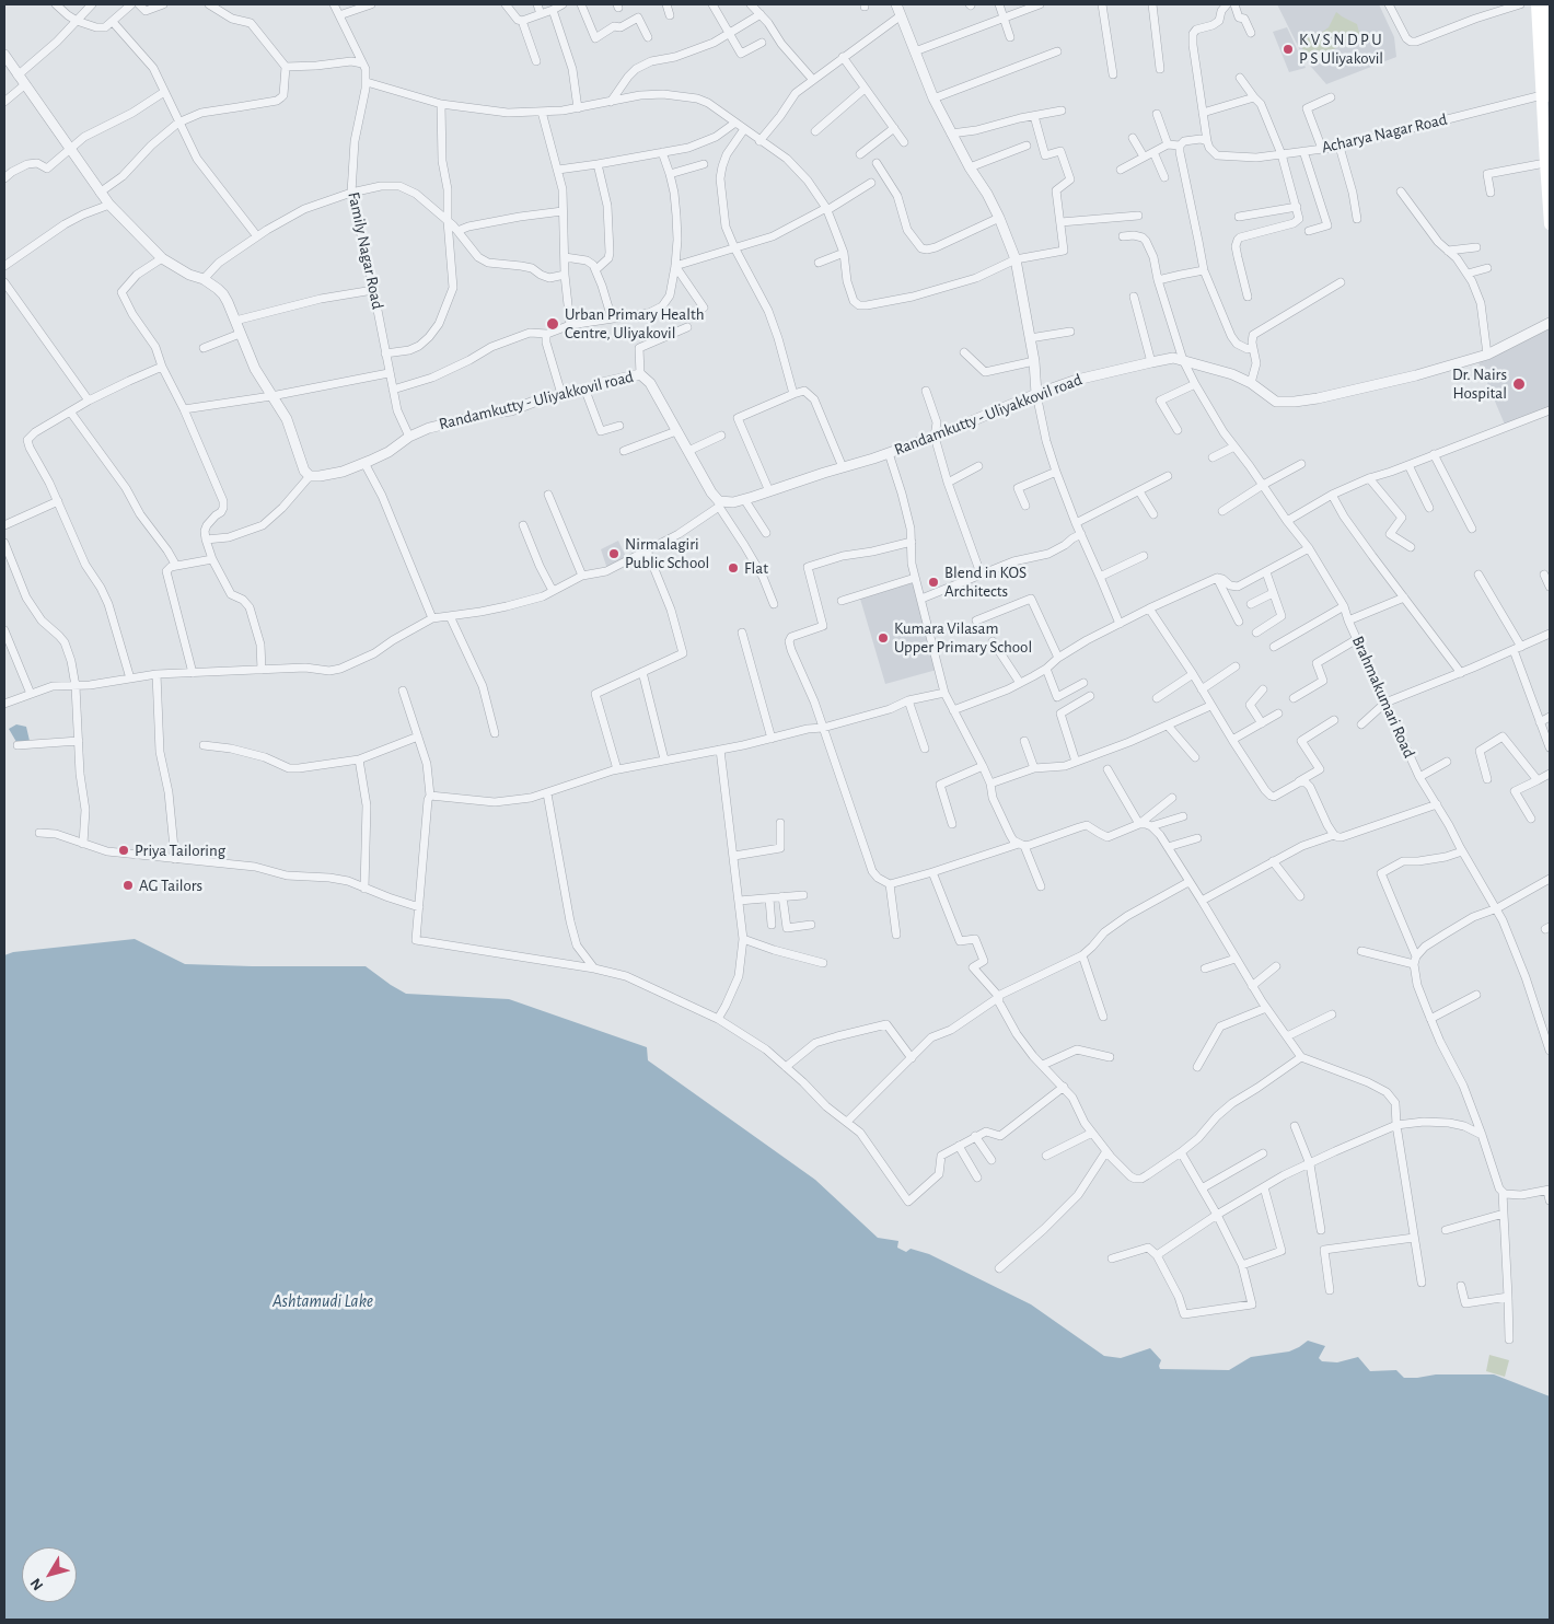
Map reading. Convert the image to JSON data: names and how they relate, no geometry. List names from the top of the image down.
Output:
{
  "streets": {
    "street": [
      "Acharya Nagar Road",
      "Family Nagar Road",
      "Randamkutty - Uliyakkovil road",
      "Brahmakumari Road"
    ]
  },
  "crossings": [
    ["Family Nagar Road", "Randamkutty - Uliyakkovil road"],
    ["Randamkutty - Uliyakkovil road", "Brahmakumari Road"]
  ],
  "water": ["Ashtamudi Lake"],
  "places": [
    "K V S N D P U P S Uliyakovil",
    "Urban Primary Health Centre, Uliyakovil",
    "Dr. Nairs Hospital",
    "Nirmalagiri Public School",
    "Flat",
    "Blend in KOS Architects",
    "Kumara Vilasam Upper Primary School",
    "Priya Tailoring",
    "AG Tailors"
  ],
  "north": "bottom left"
}
